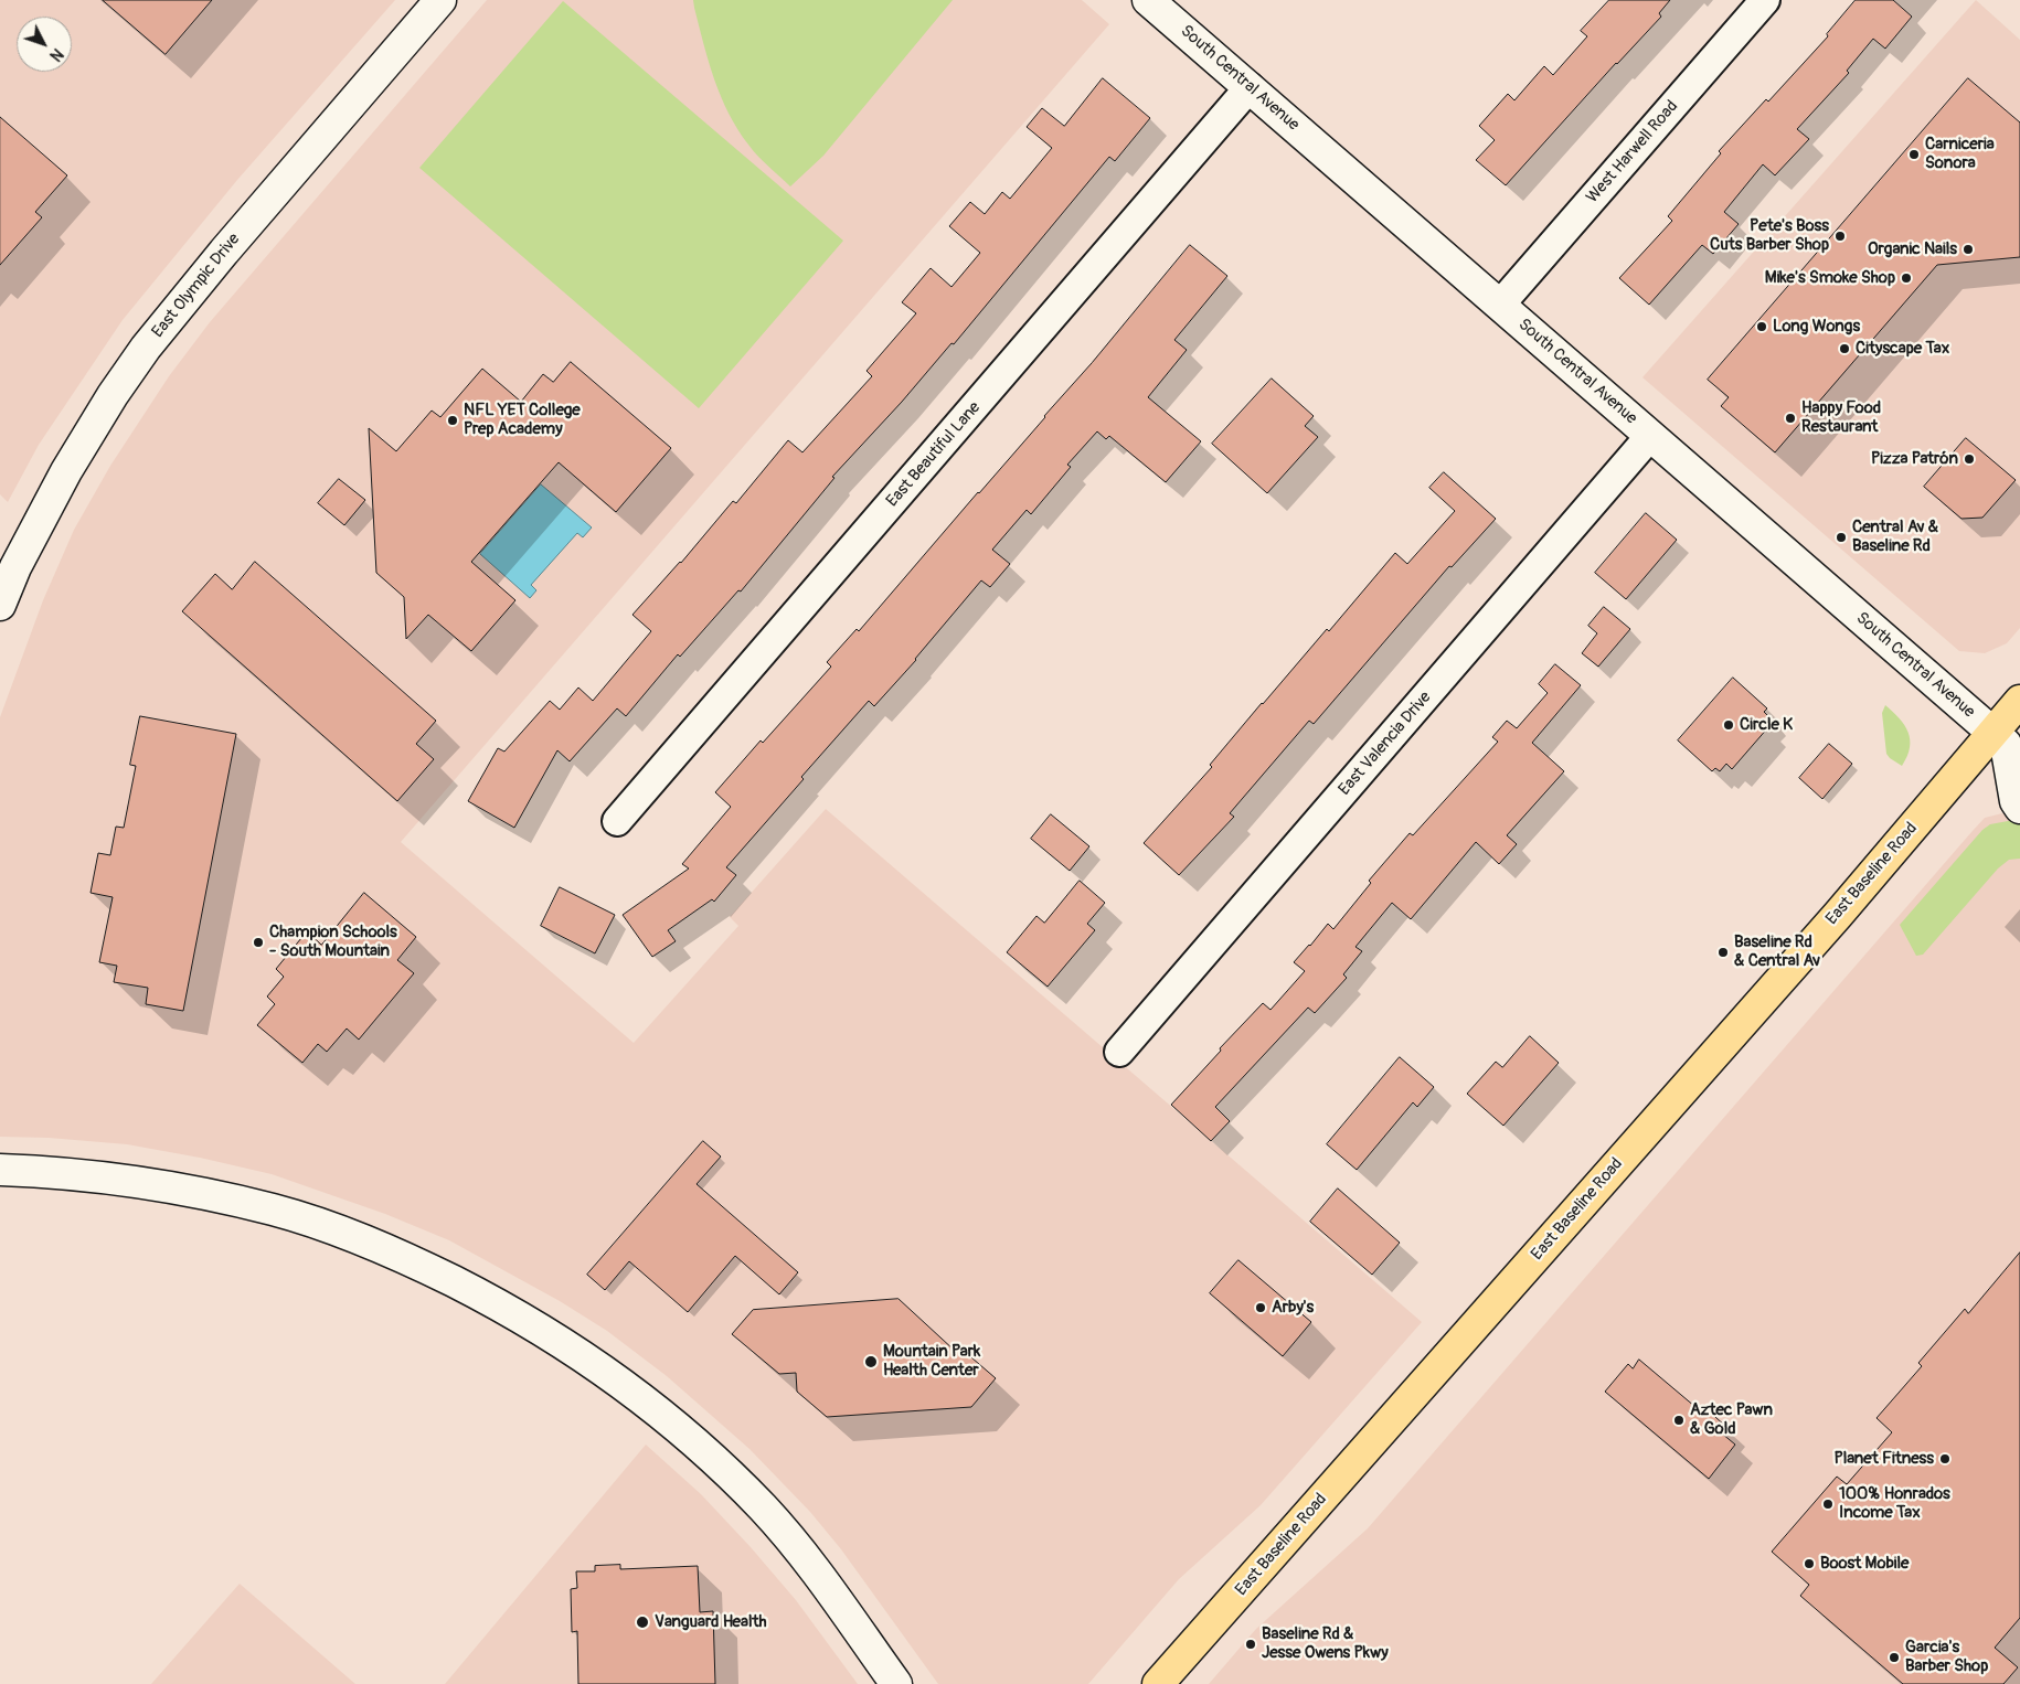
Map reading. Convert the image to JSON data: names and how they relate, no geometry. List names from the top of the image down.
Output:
{
  "streets": {
    "main road": ["East Baseline Road"],
    "street": [
      "South Central Avenue",
      "West Harwell Road",
      "East Olympic Drive",
      "East Beautiful Lane",
      "East Valencia Drive"
    ]
  },
  "crossings": [
    ["South Central Avenue", "West Harwell Road"],
    ["South Central Avenue", "East Beautiful Lane"],
    ["South Central Avenue", "East Valencia Drive"],
    ["South Central Avenue", "East Baseline Road"]
  ],
  "places": [
    "Carniceria Sonora",
    "Pete's Boss Cuts Barber Shop",
    "Organic Nails",
    "Mike's Smoke Shop",
    "Long Wongs",
    "Cityscape Tax",
    "Happy Food Restaurant",
    "NFL YET College Prep Academy",
    "Pizza Patrón",
    "Central Av & Baseline Rd",
    "Circle K",
    "Champion Schools - South Mountain",
    "Baseline Rd & Central Av",
    "Arby's",
    "Mountain Park Health Center",
    "Aztec Pawn & Gold",
    "Planet Fitness",
    "100% Honrados Income Tax",
    "Boost Mobile",
    "Vanguard Health",
    "Baseline Rd & Jesse Owens Pkwy",
    "Garcia's Barber Shop"
  ],
  "north": "bottom right"
}
